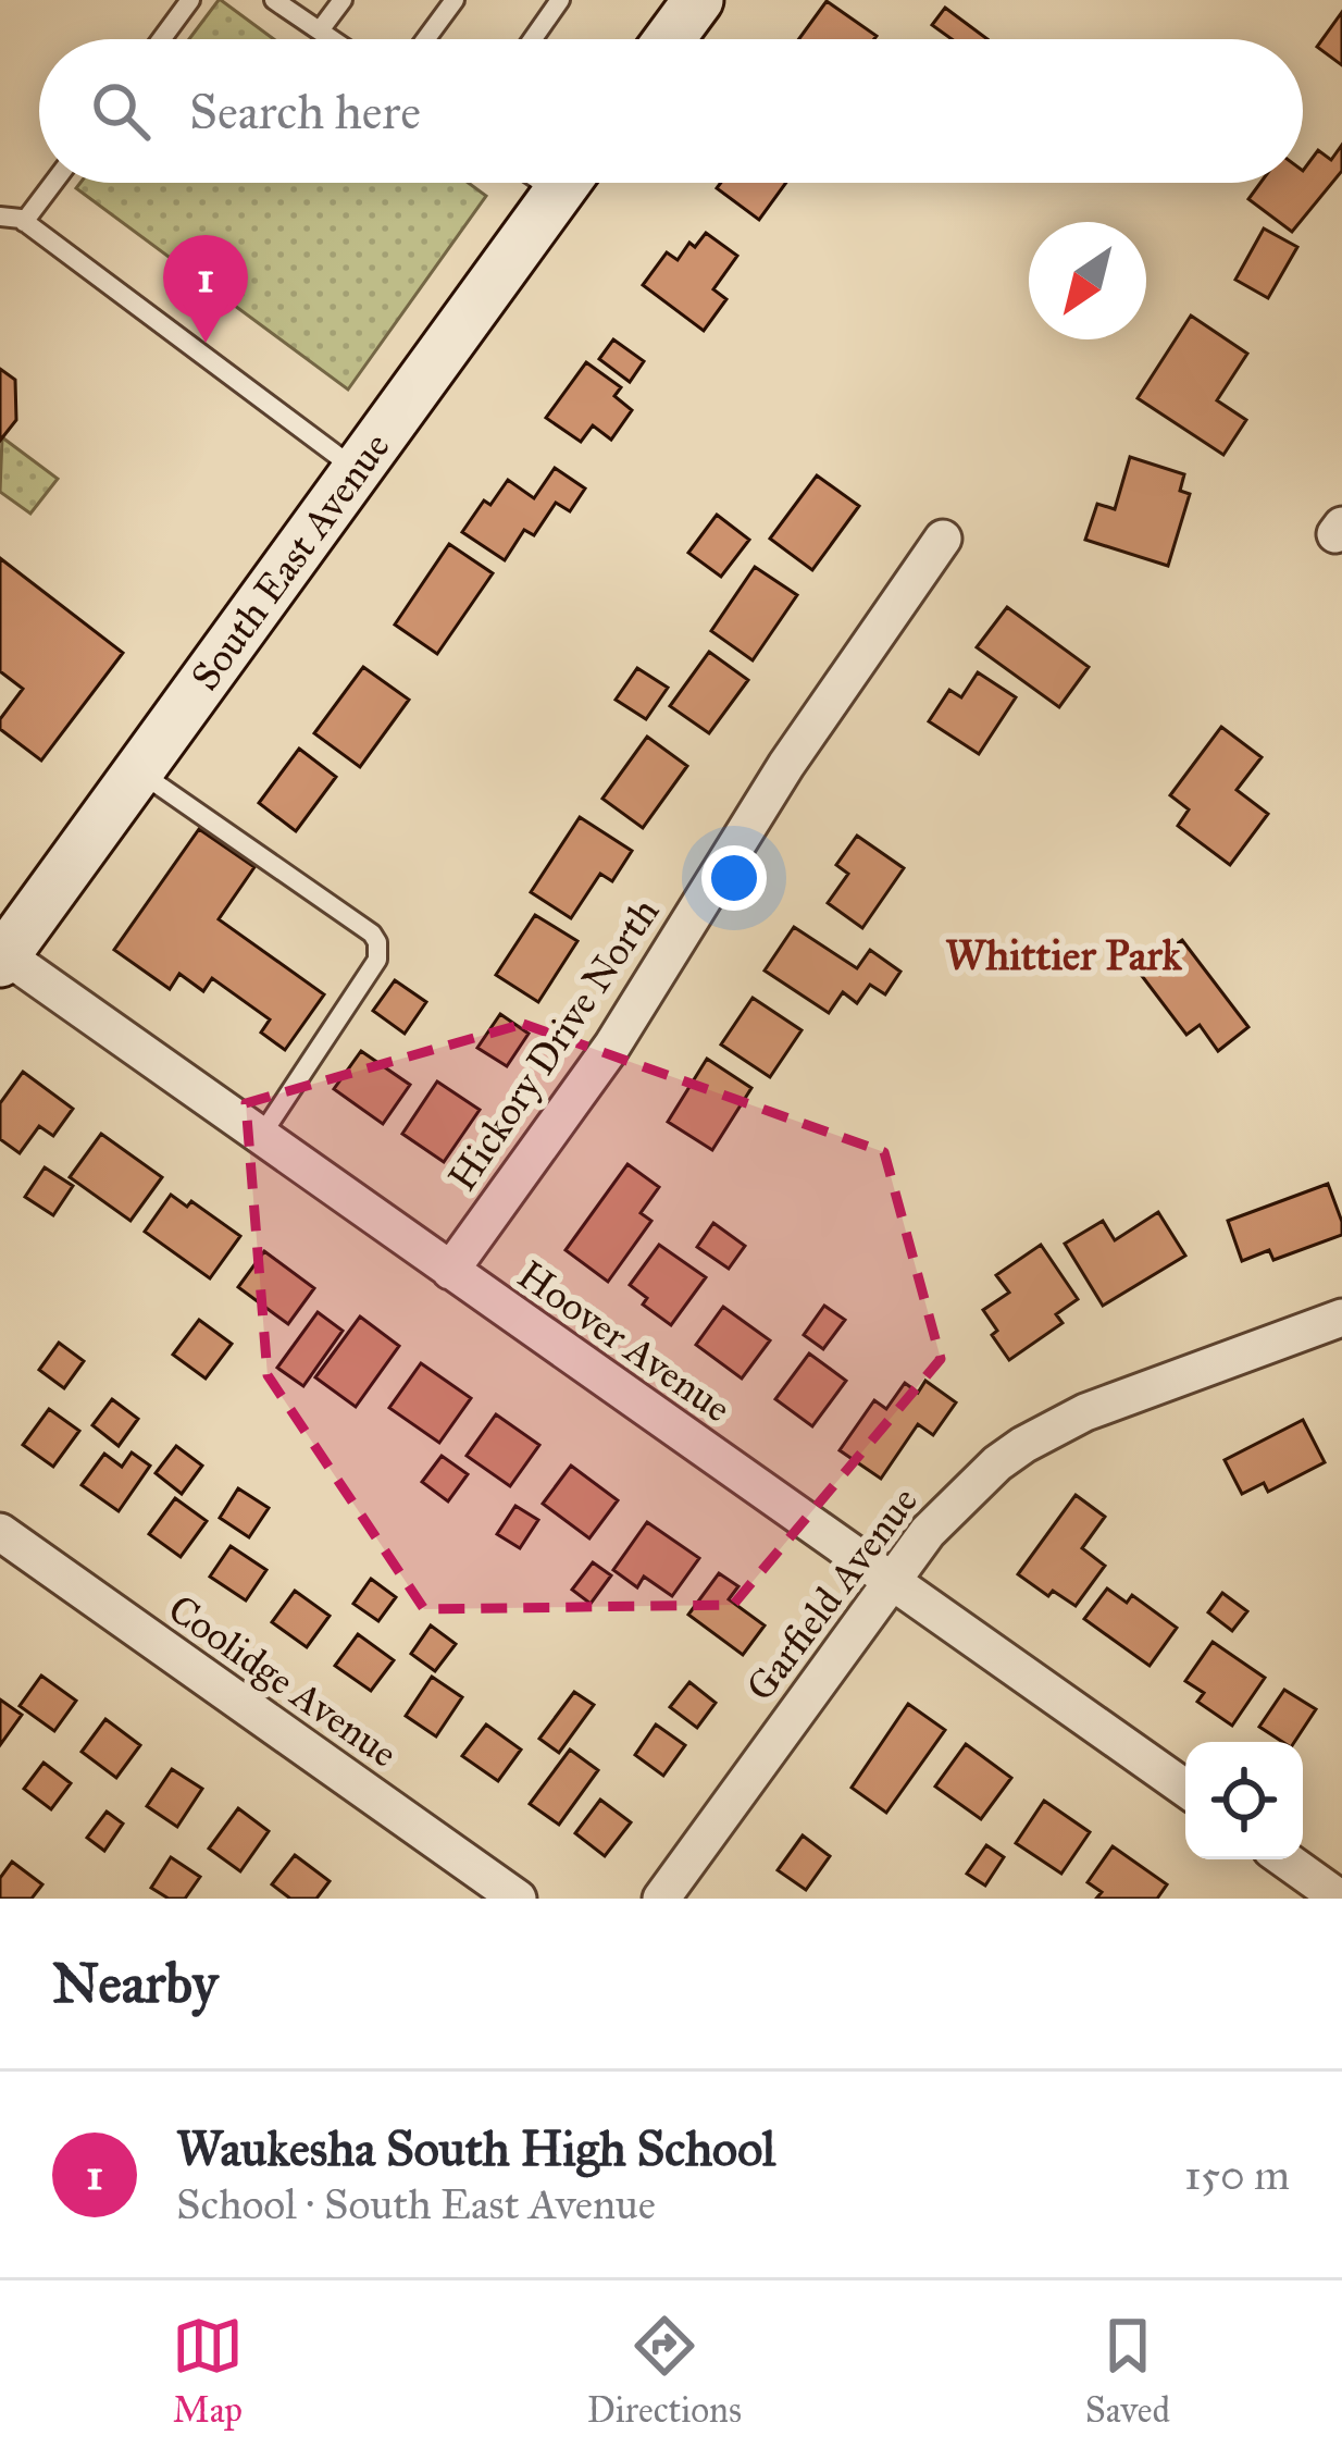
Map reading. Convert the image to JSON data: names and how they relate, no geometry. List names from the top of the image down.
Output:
{
  "streets": {
    "main road": ["South East Avenue"],
    "street": [
      "Hickory Drive North",
      "Hoover Avenue",
      "Garfield Avenue",
      "Coolidge Avenue"
    ]
  },
  "crossings": [
    ["South East Avenue", "Hoover Avenue"],
    ["Hickory Drive North", "Hoover Avenue"],
    ["Hoover Avenue", "Garfield Avenue"]
  ],
  "districts": ["Whittier Park"],
  "north": "bottom left",
  "page": {
    "search": "Search here",
    "pins": "1",
    "heading": "Nearby",
    "list": [
      {
        "mark": "1",
        "name": "Waukesha South High School",
        "note": "School · South East Avenue",
        "value": "150 m"
      }
    ],
    "nav": ["Map", "Directions", "Saved"]
  }
}
